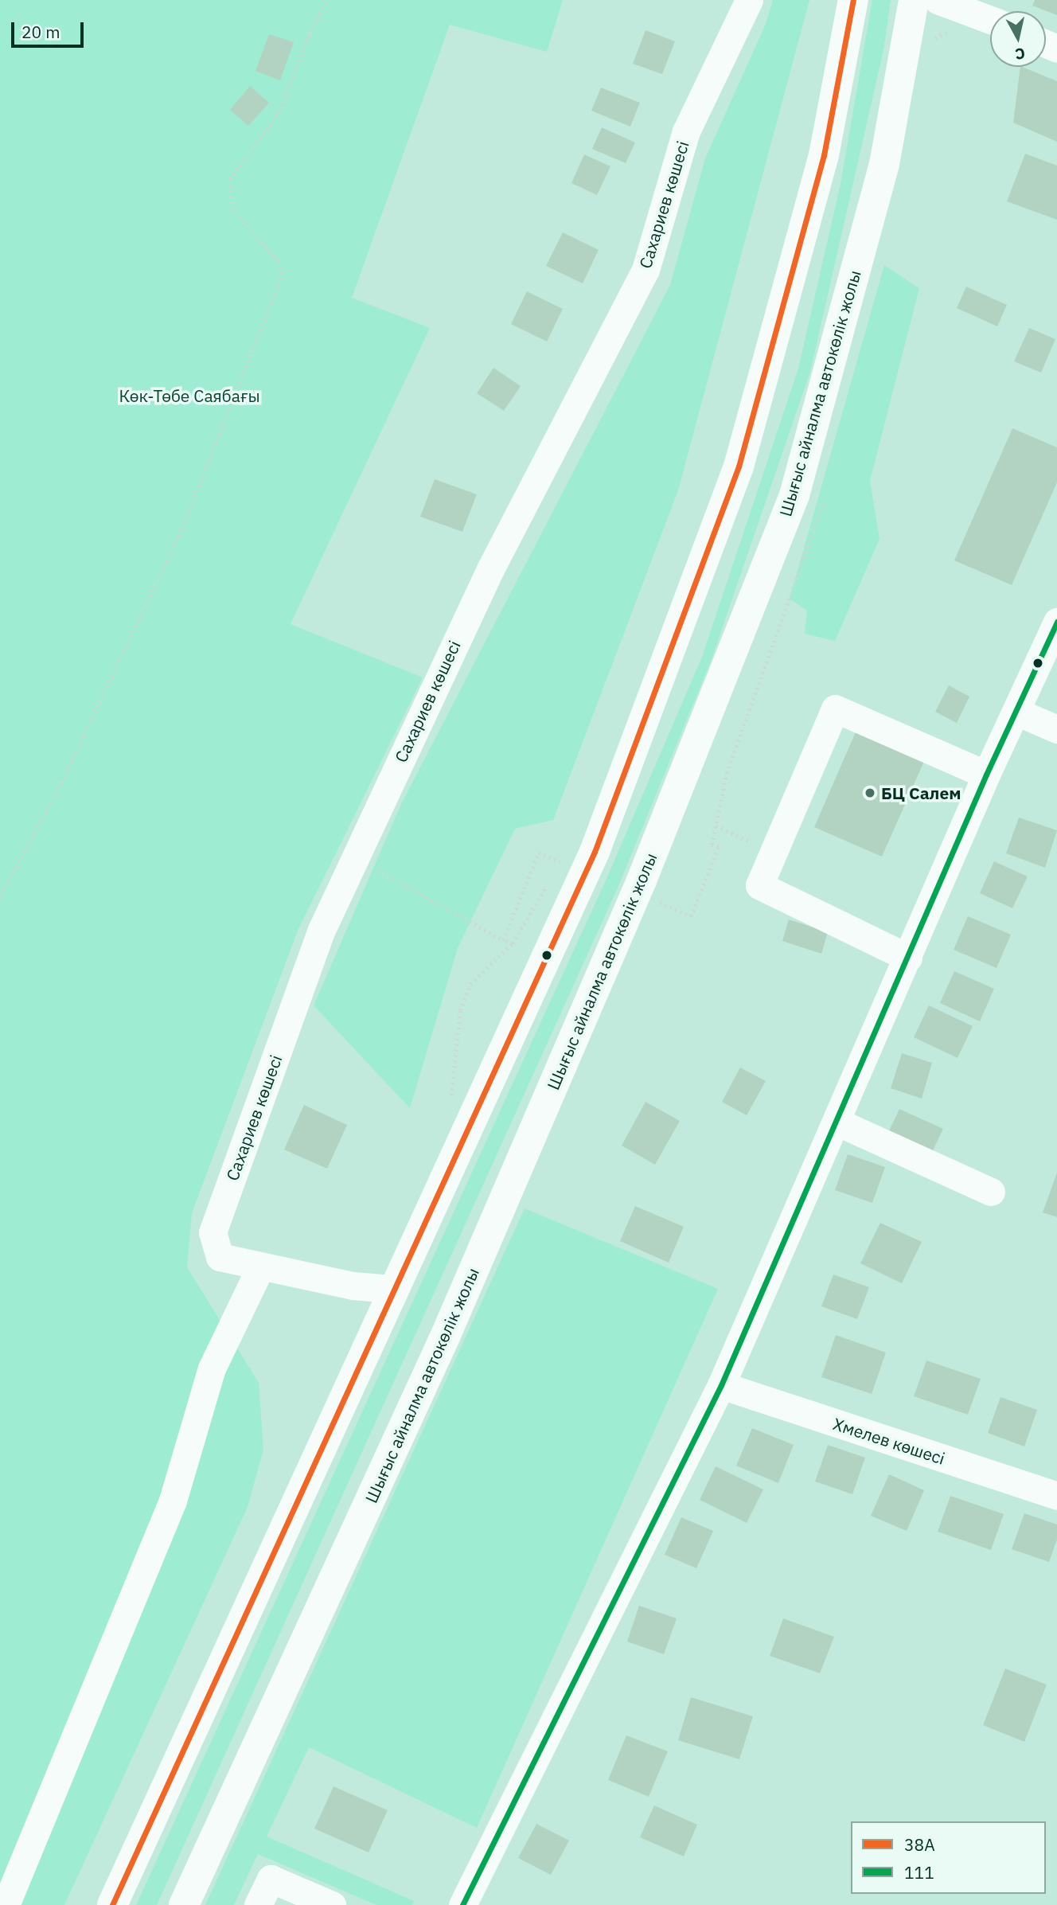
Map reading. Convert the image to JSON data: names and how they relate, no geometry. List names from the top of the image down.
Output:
{
  "streets": {
    "main road": ["Шығыс айналма автокөлік жолы"],
    "street": ["Сахариев көшесі", "Хмелев көшесі"]
  },
  "parks": ["Көк-Төбе Саябағы"],
  "places": ["БЦ Салем"],
  "lines": ["transit line 38А", "transit line 111"],
  "legend": ["38А", "111"],
  "scale_bar": "20 m",
  "north": "bottom"
}
